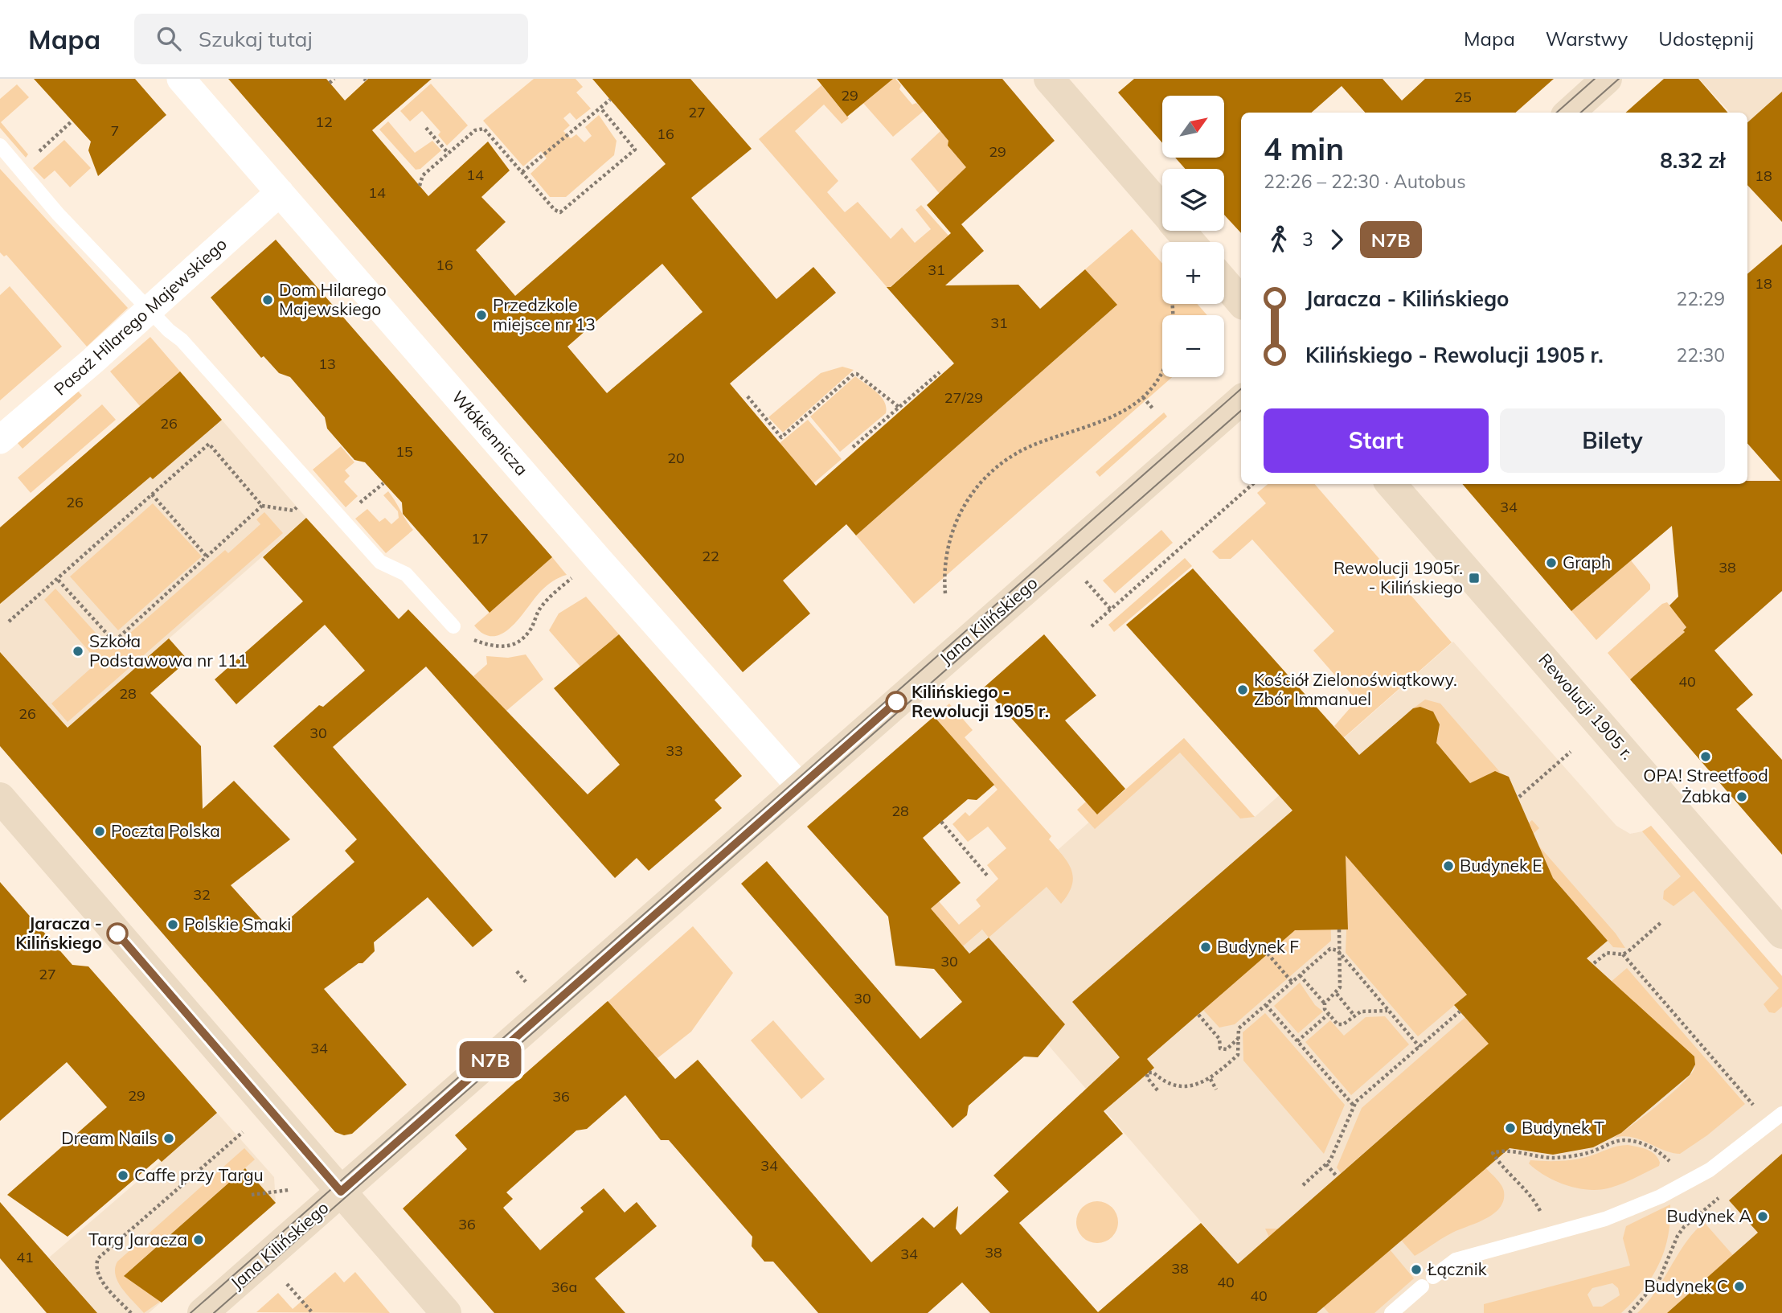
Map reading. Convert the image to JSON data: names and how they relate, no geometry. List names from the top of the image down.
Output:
{
  "streets": {
    "street": [
      "Pasaż Hilarego Majewskiego",
      "Włókiennicza",
      "Jana Kilińskiego",
      "Rewolucji 1905 r."
    ]
  },
  "crossings": [
    ["Pasaż Hilarego Majewskiego", "Włókiennicza"],
    ["Włókiennicza", "Jana Kilińskiego"]
  ],
  "places": {
    "other": [
      "Dom Hilarego Majewskiego",
      "Przedzkole miejsce nr 13",
      "Graph",
      "Szkoła Podstawowa nr 111",
      "Kościół Zielonoświątkowy. Zbór Immanuel",
      "Kilińskiego - Rewolucji 1905 r.",
      "OPA! Streetfood",
      "Żabka",
      "Poczta Polska",
      "Budynek E",
      "Polskie Smaki",
      "Jaracza - Kilińskiego",
      "Budynek F",
      "Budynek T",
      "Dream Nails",
      "Caffe przy Targu",
      "Budynek A",
      "Targ Jaracza",
      "Łącznik",
      "Budynek C"
    ],
    "transit": ["Rewolucji 1905r. - Kilińskiego"]
  },
  "lines": ["bus line N7B"],
  "house_numbers": [
    "29",
    "25",
    "27",
    "12",
    "7",
    "16",
    "29",
    "14",
    "18",
    "14",
    "16",
    "31",
    "18",
    "31",
    "13",
    "27/29",
    "26",
    "15",
    "20",
    "26",
    "34",
    "17",
    "22",
    "38",
    "40",
    "28",
    "26",
    "30",
    "33",
    "28",
    "32",
    "30",
    "27",
    "30",
    "34",
    "29",
    "36",
    "34",
    "36",
    "38",
    "34",
    "41",
    "38",
    "40",
    "36a",
    "40"
  ],
  "north": "top right",
  "page": {
    "header": "Mapa",
    "search": "Szukaj tutaj",
    "nav": ["Mapa", "Warstwy", "Udostępnij"],
    "on_map": "N7B",
    "map_buttons": ["+", "−"],
    "heading": ["4 min", "22:26 – 22:30 · Autobus", "8.32 zł"],
    "legs": ["3", "N7B"],
    "list": [
      {
        "name": "Jaracza - Kilińskiego",
        "value": "22:29"
      },
      {
        "name": "Kilińskiego - Rewolucji 1905 r.",
        "value": "22:30"
      }
    ],
    "buttons": ["Start", "Bilety"]
  }
}
